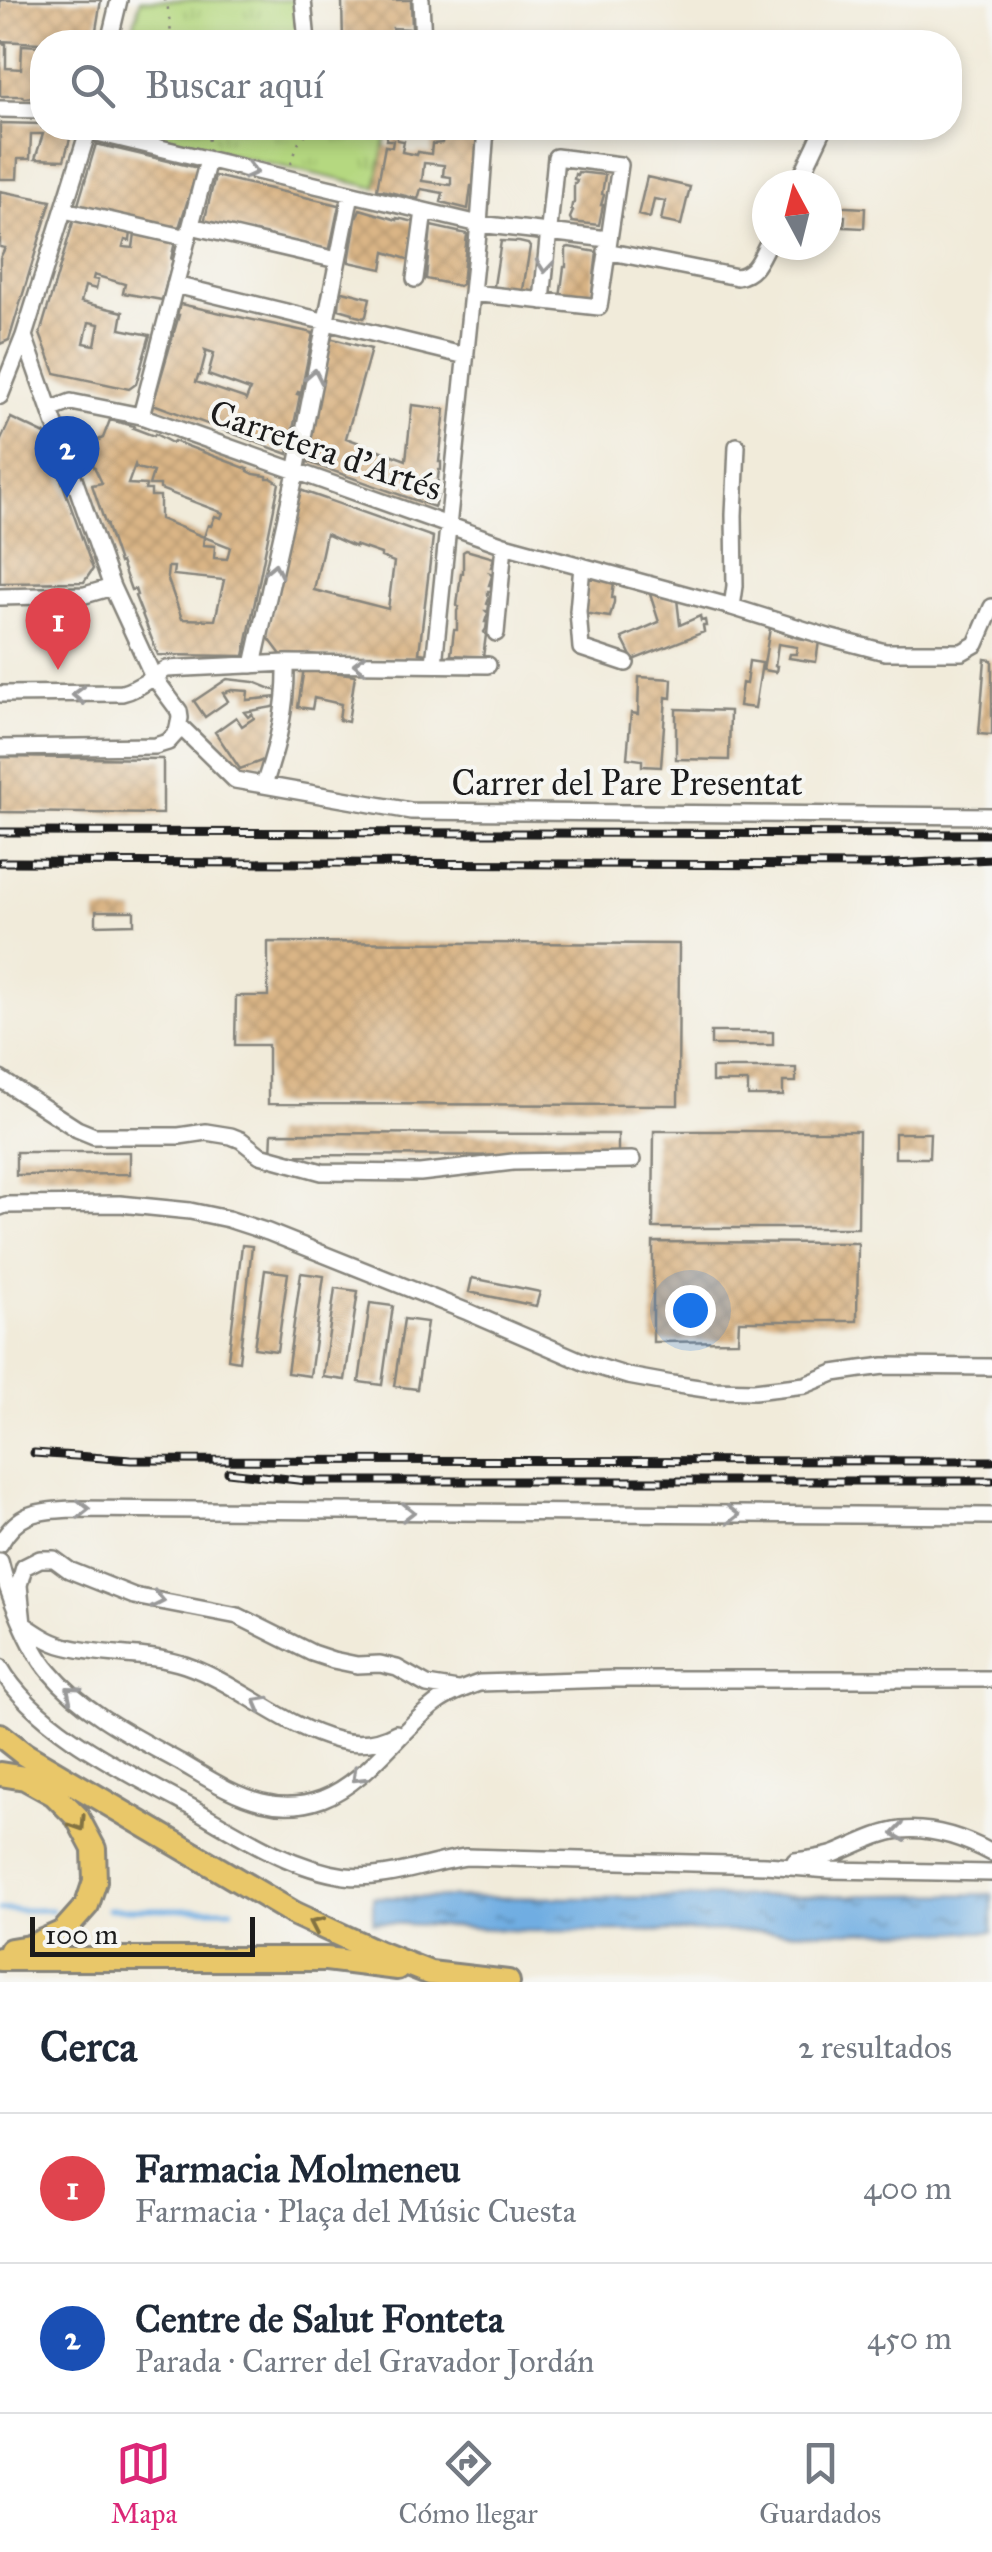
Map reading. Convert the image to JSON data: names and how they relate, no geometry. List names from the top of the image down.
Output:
{
  "streets": {
    "street": ["Carretera d'Artés", "Carrer del Pare Presentat"]
  },
  "crossings": [
    ["Carretera d'Artés", "Carrer del Pare Presentat"]
  ],
  "scale_bar": "100 m",
  "north": "top",
  "page": {
    "search": "Buscar aquí",
    "pins": ["2", "1"],
    "scale": "100 m",
    "heading": ["Cerca", "2 resultados"],
    "list": [
      {
        "mark": "1",
        "name": "Farmacia Molmeneu",
        "note": "Farmacia · Plaça del Músic Cuesta",
        "value": "400 m"
      },
      {
        "mark": "2",
        "name": "Centre de Salut Fonteta",
        "note": "Parada · Carrer del Gravador Jordán",
        "value": "450 m"
      }
    ],
    "nav": ["Mapa", "Cómo llegar", "Guardados"]
  }
}
